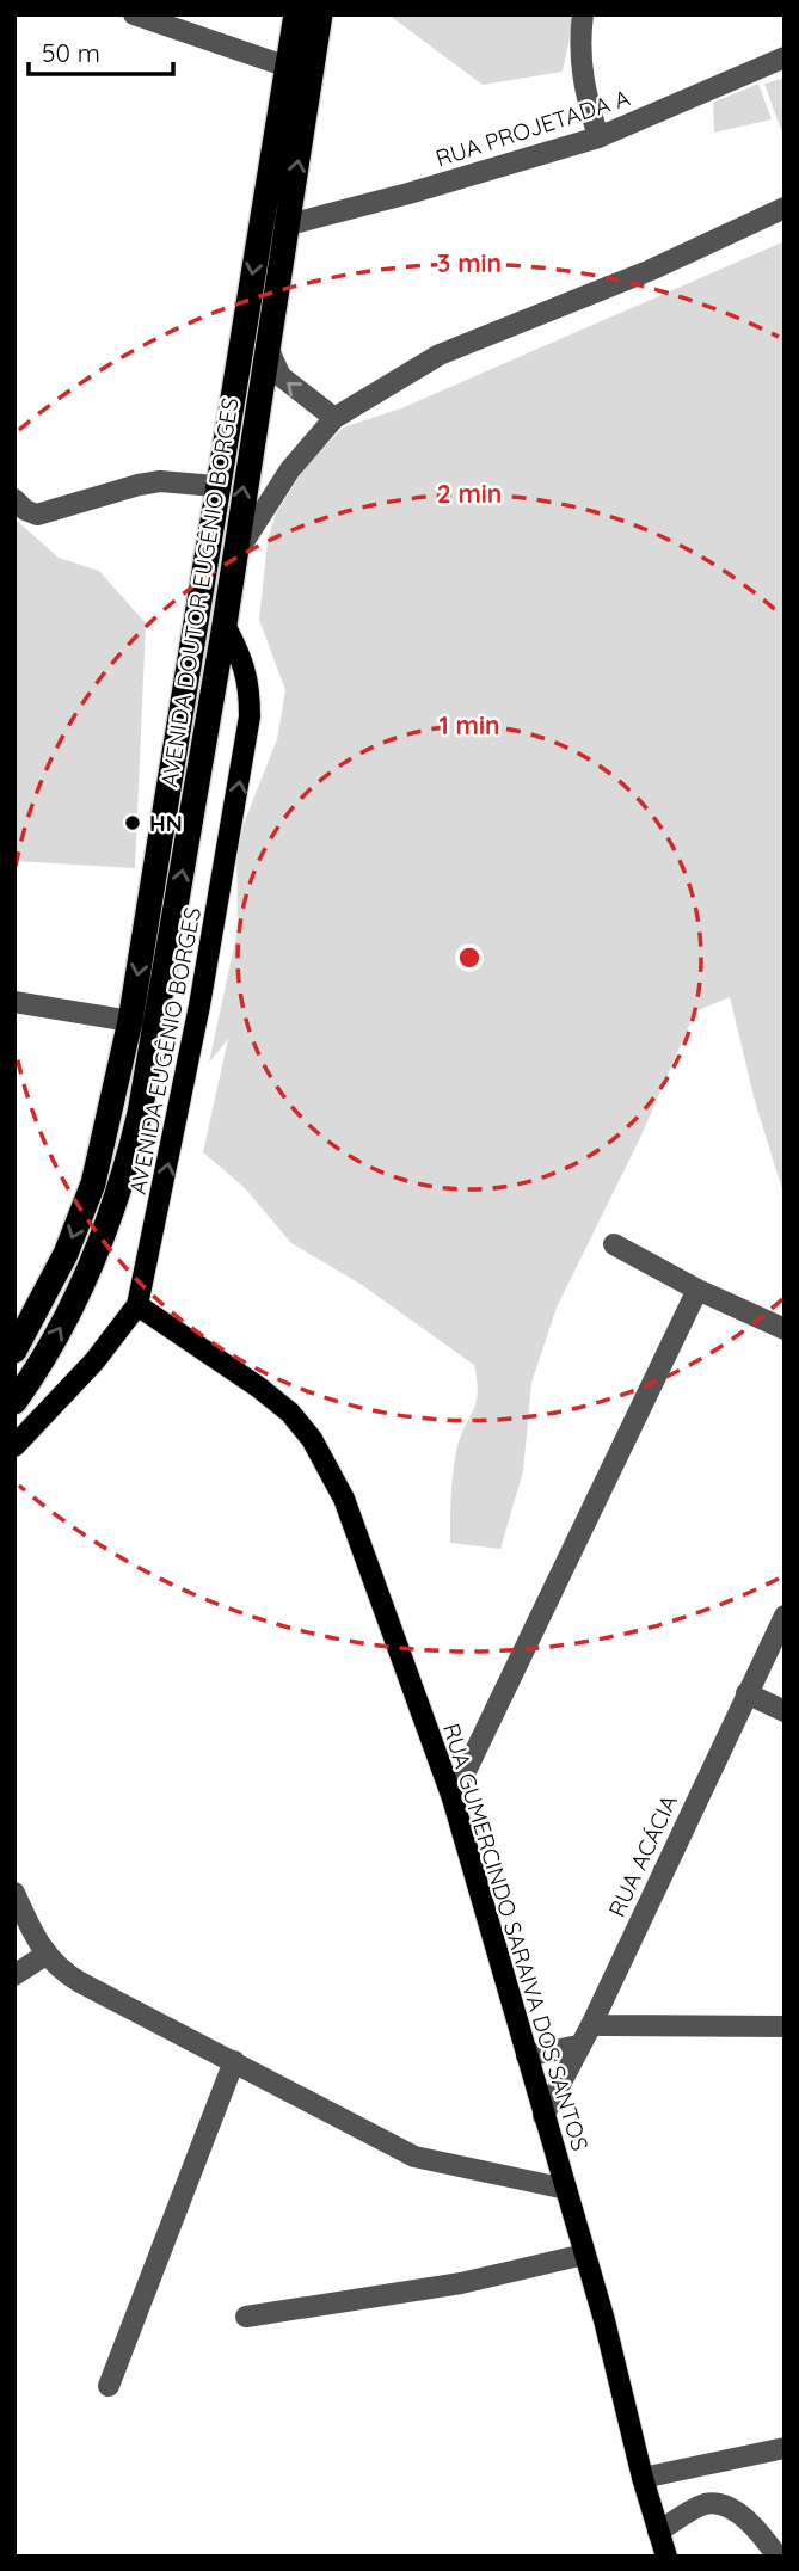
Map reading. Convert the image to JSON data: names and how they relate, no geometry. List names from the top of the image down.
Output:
{
  "streets": {
    "highway": ["AVENIDA DOUTOR EUGÊNIO BORGES"],
    "main road": ["AVENIDA EUGÊNIO BORGES", "RUA GUMERCINDO SARAIVA DOS SANTOS"],
    "street": ["RUA PROJETADA A", "RUA ACÁCIA"]
  },
  "crossings": [
    ["RUA PROJETADA A", "AVENIDA DOUTOR EUGÊNIO BORGES"],
    ["AVENIDA DOUTOR EUGÊNIO BORGES", "AVENIDA EUGÊNIO BORGES"],
    ["AVENIDA EUGÊNIO BORGES", "RUA GUMERCINDO SARAIVA DOS SANTOS"],
    ["RUA ACÁCIA", "RUA GUMERCINDO SARAIVA DOS SANTOS"]
  ],
  "one_way": ["AVENIDA EUGÊNIO BORGES"],
  "places": ["HN"],
  "scale_bar": "50 m",
  "rings": ["3 min", "2 min", "1 min"]
}
